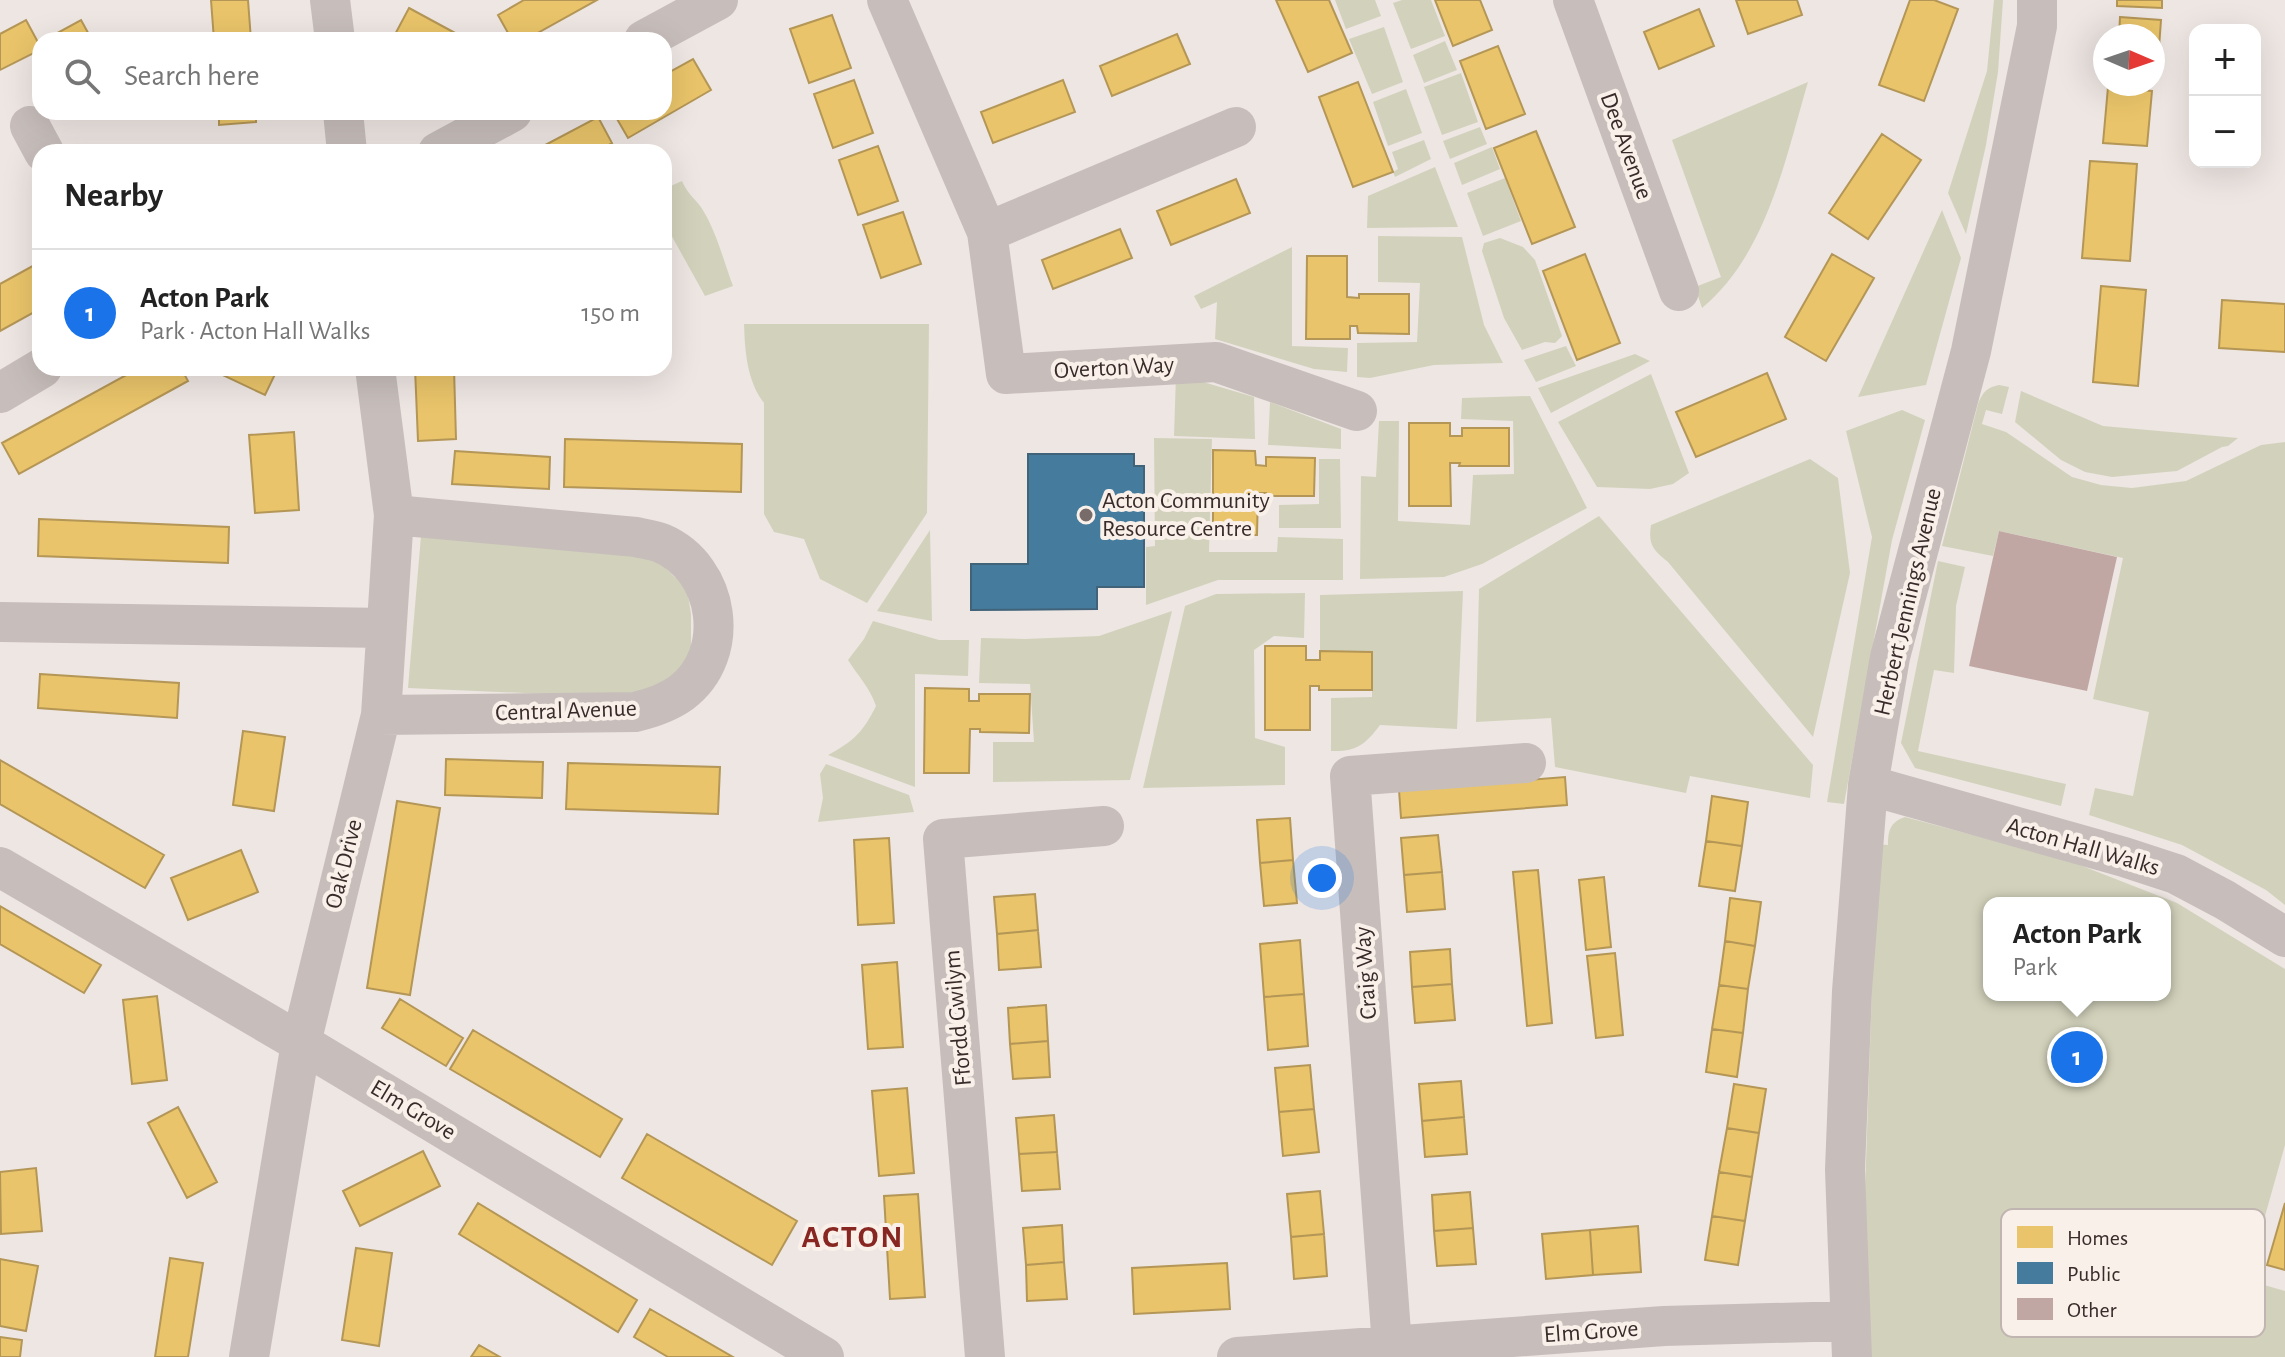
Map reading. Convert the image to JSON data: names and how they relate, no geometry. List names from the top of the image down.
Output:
{
  "streets": {
    "street": [
      "Dee Avenue",
      "Overton Way",
      "Herbert Jennings Avenue",
      "Central Avenue",
      "Acton Hall Walks",
      "Oak Drive",
      "Craig Way",
      "Ffordd Gwilym",
      "Elm Grove"
    ]
  },
  "crossings": [
    ["Herbert Jennings Avenue", "Acton Hall Walks"],
    ["Herbert Jennings Avenue", "Elm Grove"],
    ["Central Avenue", "Oak Drive"],
    ["Oak Drive", "Elm Grove"],
    ["Craig Way", "Elm Grove"]
  ],
  "districts": ["ACTON"],
  "places": ["Acton Community Resource Centre"],
  "legend": ["Homes", "Public", "Other"],
  "north": "right",
  "page": {
    "map_buttons": ["+", "−"],
    "search": "Search here",
    "heading": "Nearby",
    "list": [
      {
        "mark": "1",
        "name": "Acton Park",
        "note": "Park · Acton Hall Walks",
        "value": "150 m"
      }
    ],
    "popup": ["Acton Park", "Park"],
    "pins": "1"
  }
}
